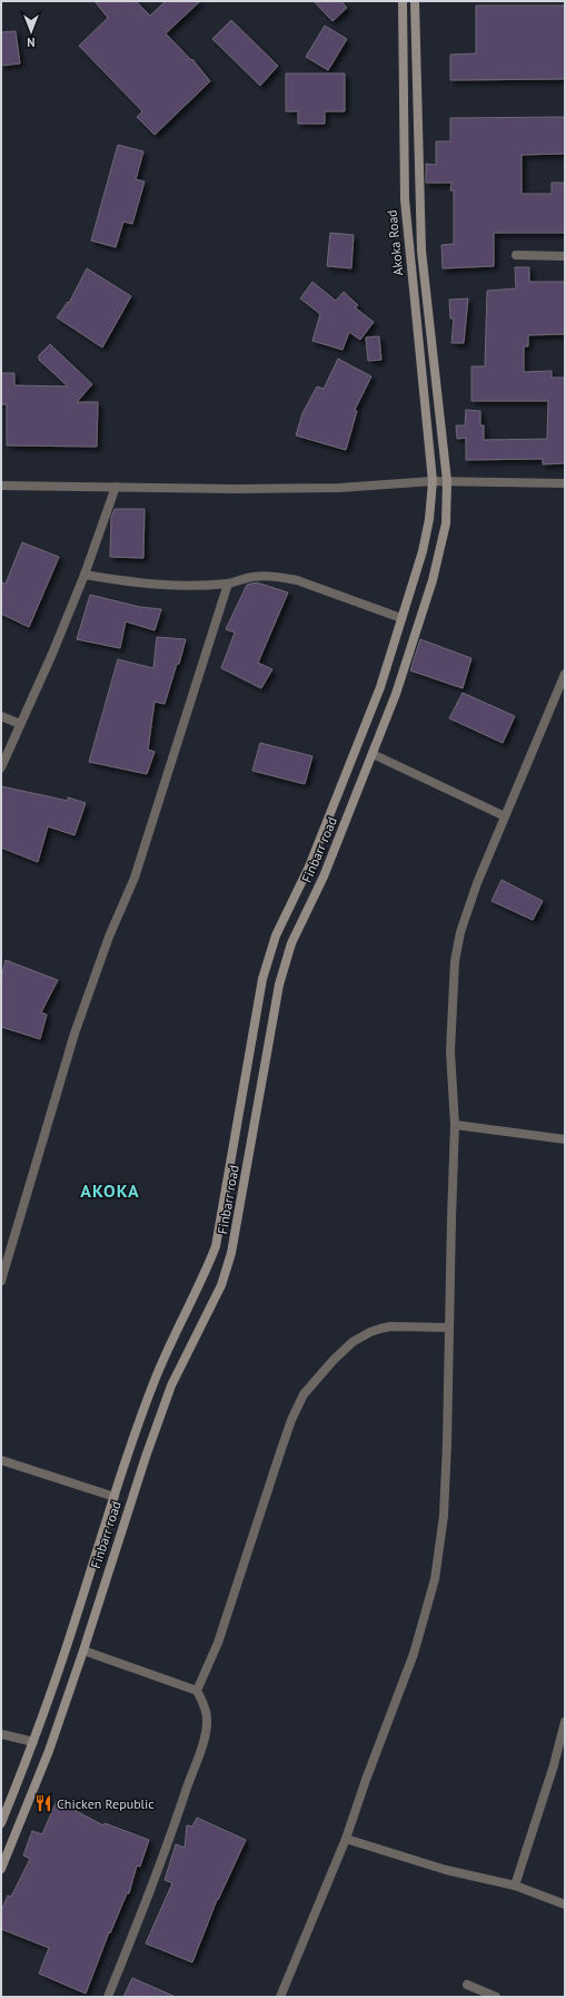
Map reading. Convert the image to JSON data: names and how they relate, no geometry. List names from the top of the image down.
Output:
{
  "streets": {
    "main road": ["Akoka Road", "Finbarr road"]
  },
  "crossings": [
    ["Akoka Road", "Finbarr road"]
  ],
  "districts": ["AKOKA"],
  "places": {
    "restaurant": ["Chicken Republic"]
  },
  "north": "bottom"
}
